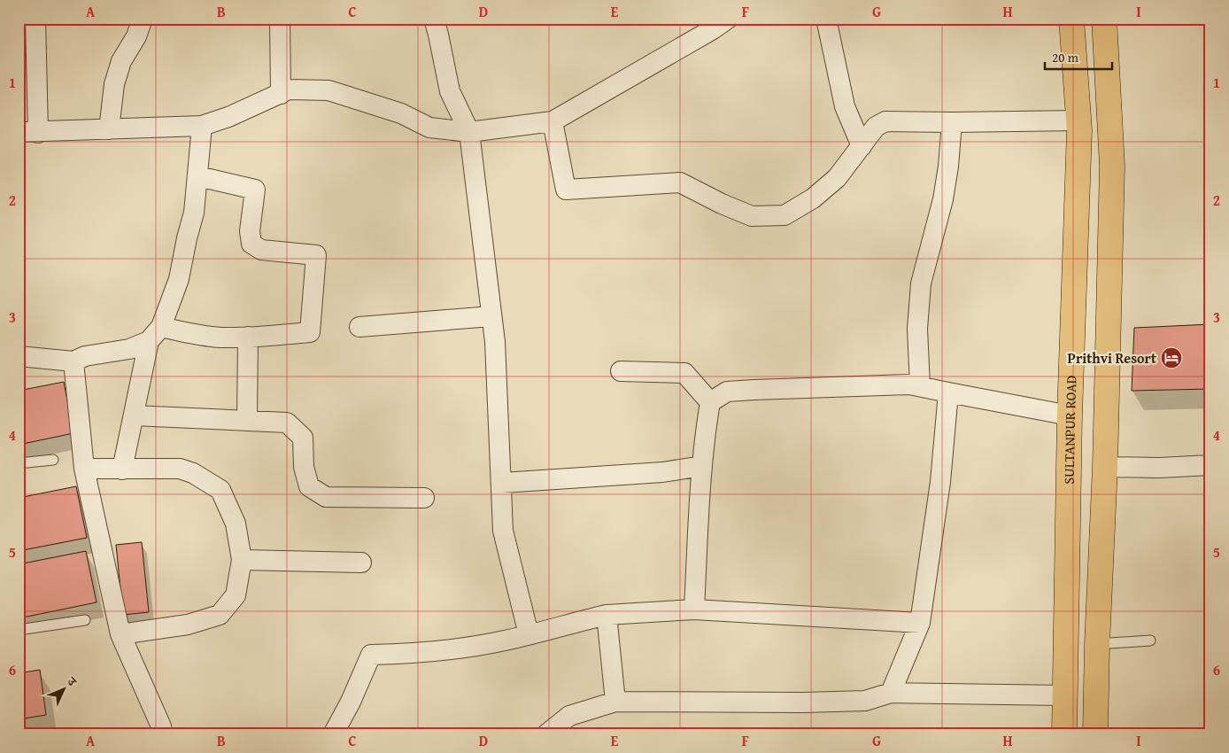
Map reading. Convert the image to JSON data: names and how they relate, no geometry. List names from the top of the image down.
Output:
{
  "streets": {
    "highway": ["SULTANPUR ROAD"]
  },
  "places": {
    "hotel": ["Prithvi Resort"]
  },
  "scale_bar": "20 m",
  "north": "top right",
  "grid": {
    "columns": [
      "A",
      "B",
      "C",
      "D",
      "E",
      "F",
      "G",
      "H",
      "I"
    ],
    "rows": [
      "1",
      "2",
      "3",
      "4",
      "5",
      "6"
    ]
  }
}
